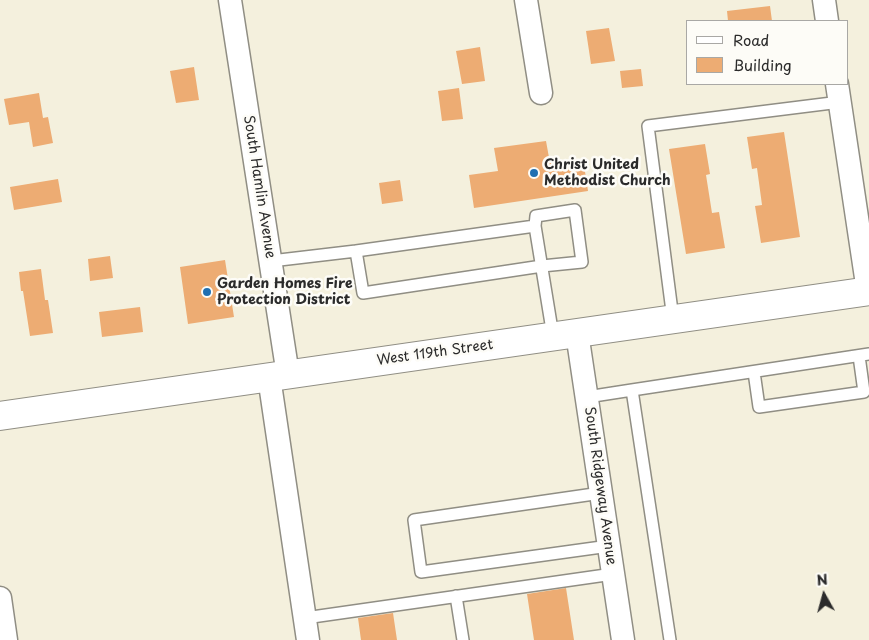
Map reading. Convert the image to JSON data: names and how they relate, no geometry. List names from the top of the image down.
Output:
{
  "streets": {
    "street": ["South Hamlin Avenue", "West 119th Street", "South Ridgeway Avenue"]
  },
  "crossings": [
    ["South Hamlin Avenue", "West 119th Street"],
    ["West 119th Street", "South Ridgeway Avenue"]
  ],
  "places": ["Christ United Methodist Church", "Garden Homes Fire Protection District"],
  "legend": ["Road", "Building"],
  "north": "top"
}
